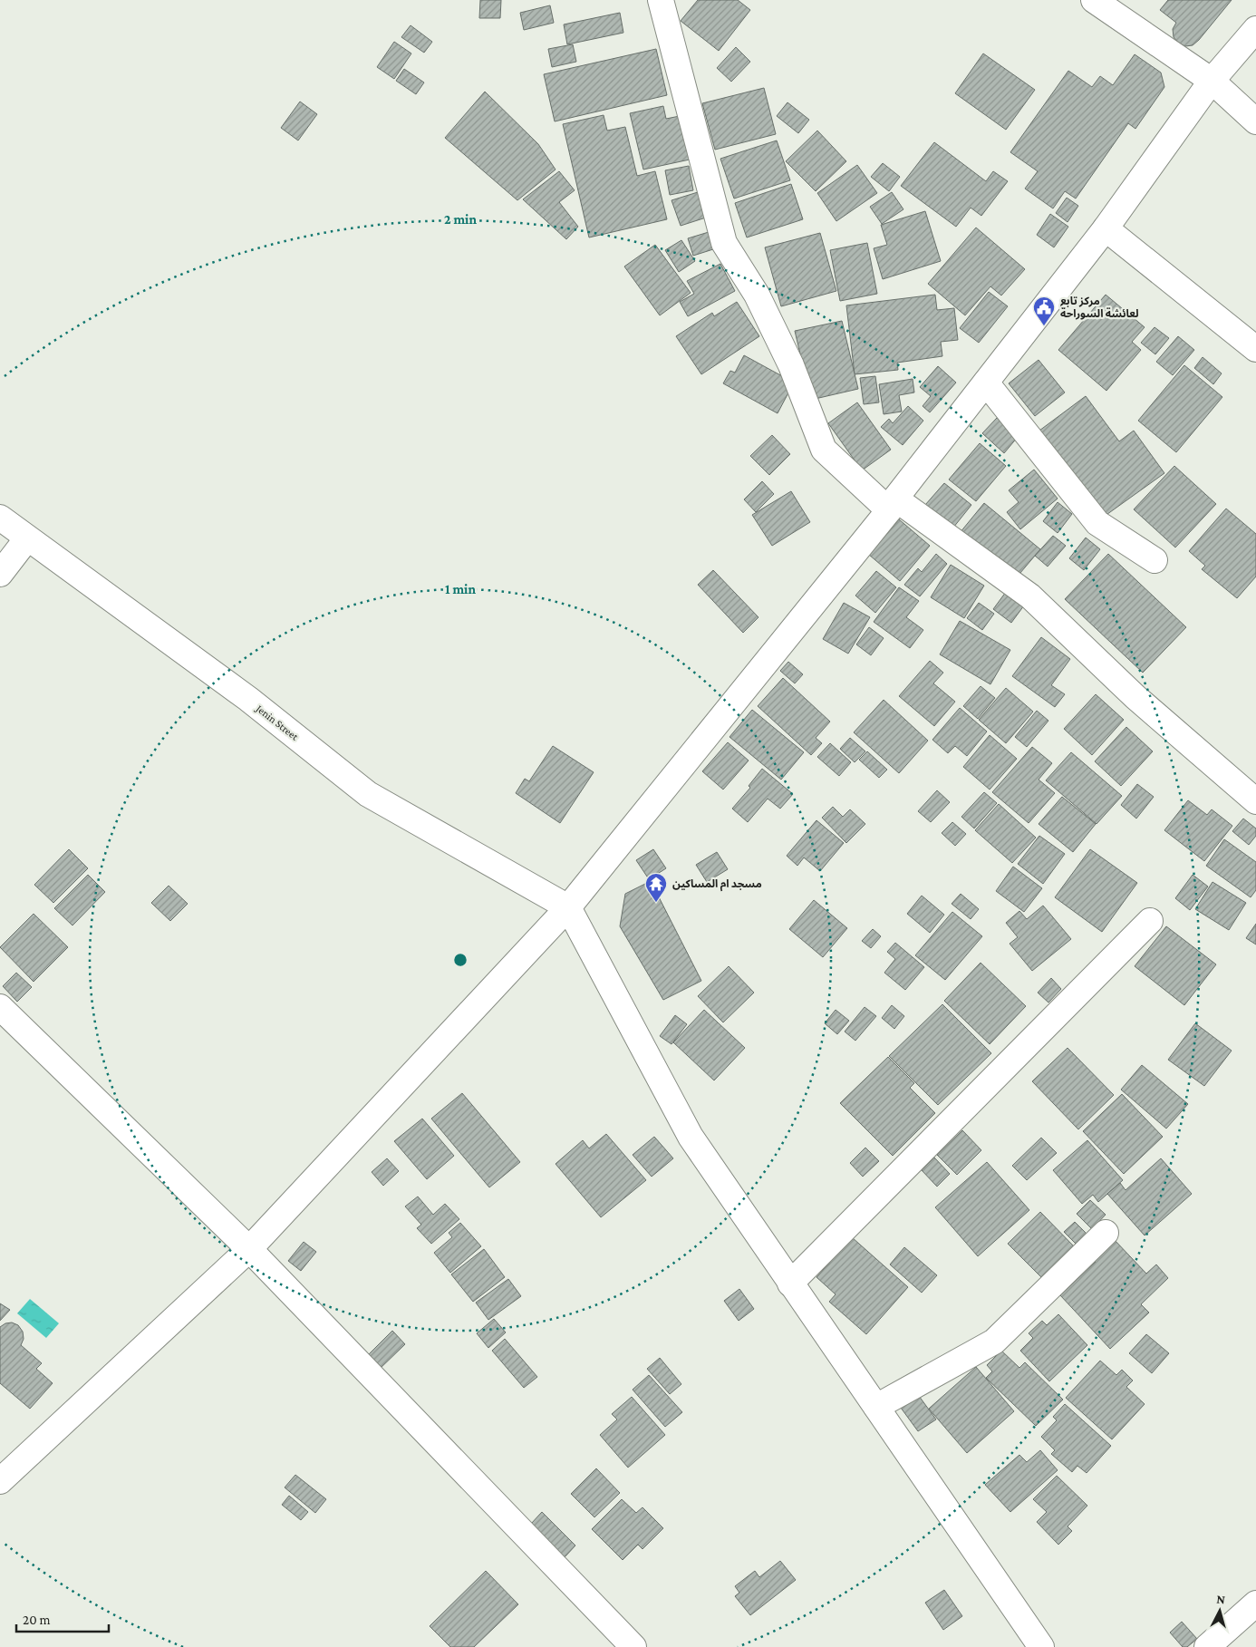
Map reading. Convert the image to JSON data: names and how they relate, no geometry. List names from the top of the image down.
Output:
{
  "streets": {
    "street": ["Jenin Street"]
  },
  "places": {
    "public building": ["مركز تابع لعائشة السوراحة"],
    "temple": ["مسجد ام المساكين"]
  },
  "scale_bar": "20 m",
  "north": "top",
  "rings": ["2 min", "1 min"]
}
